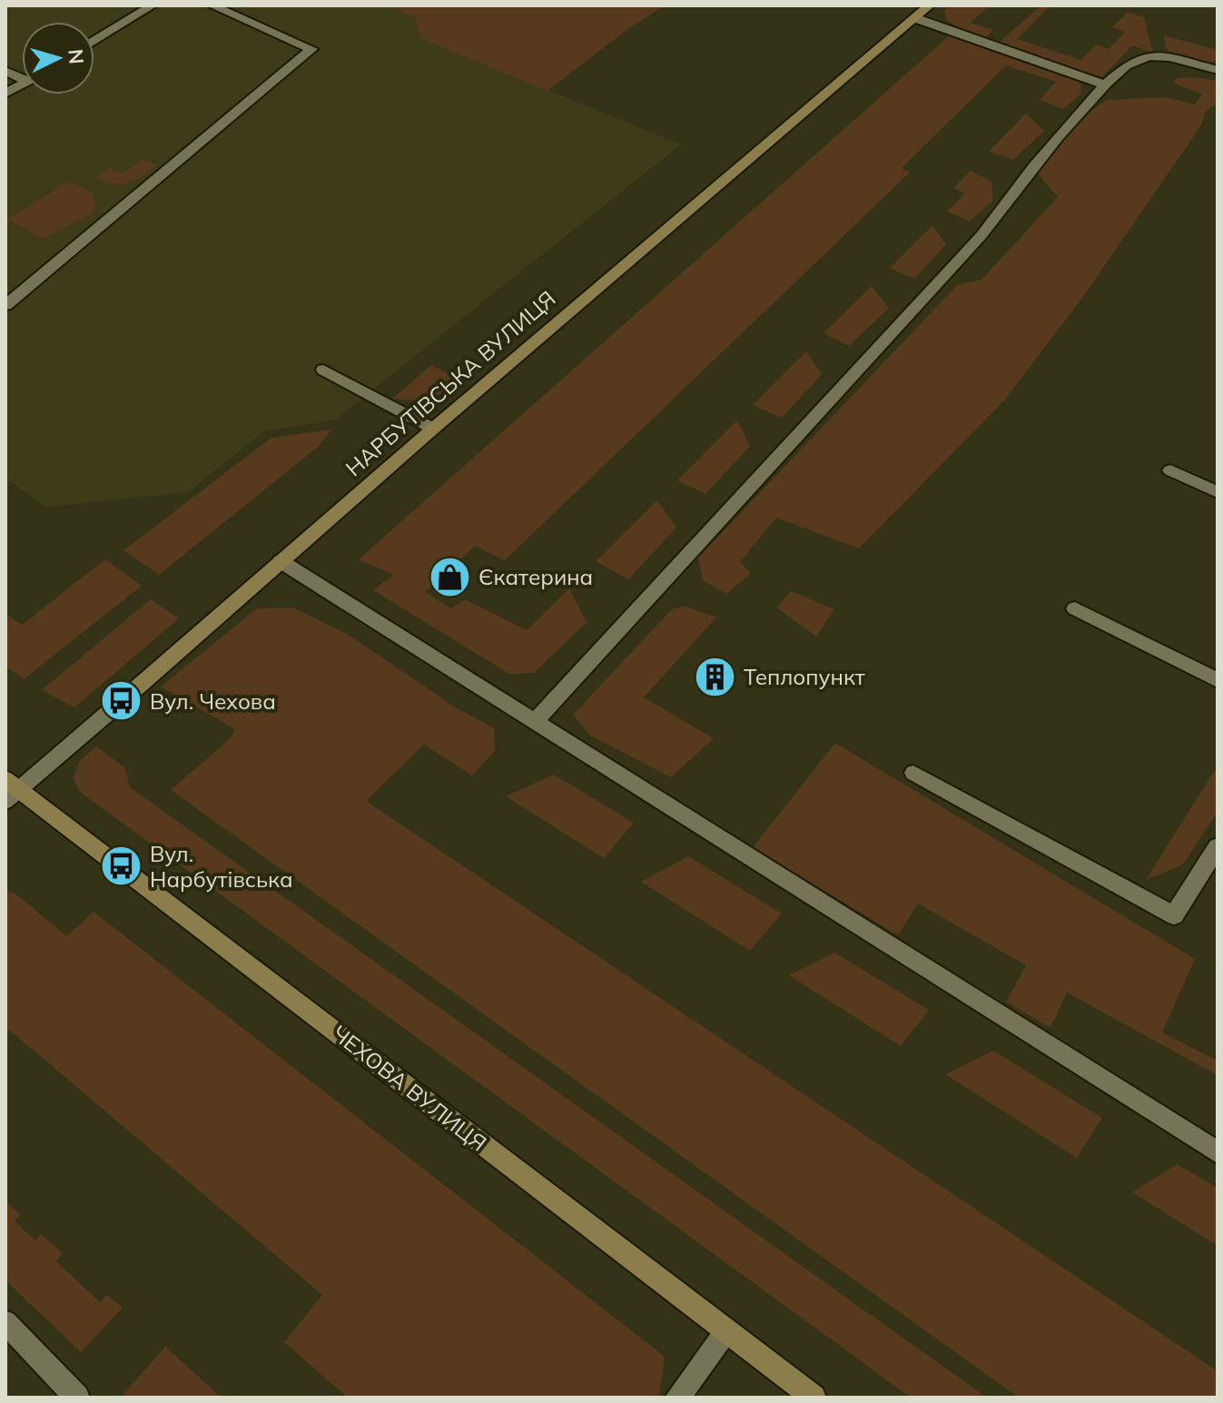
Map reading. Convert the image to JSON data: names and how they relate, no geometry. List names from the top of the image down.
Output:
{
  "streets": {
    "street": ["НАРБУТІВСЬКА ВУЛИЦЯ", "ЧЕХОВА ВУЛИЦЯ"]
  },
  "crossings": [
    ["НАРБУТІВСЬКА ВУЛИЦЯ", "ЧЕХОВА ВУЛИЦЯ"]
  ],
  "places": {
    "shop": ["Єкатерина"],
    "building": ["Теплопункт"],
    "bus stop": ["Вул. Чехова", "Вул. Нарбутівська"]
  },
  "north": "right"
}
